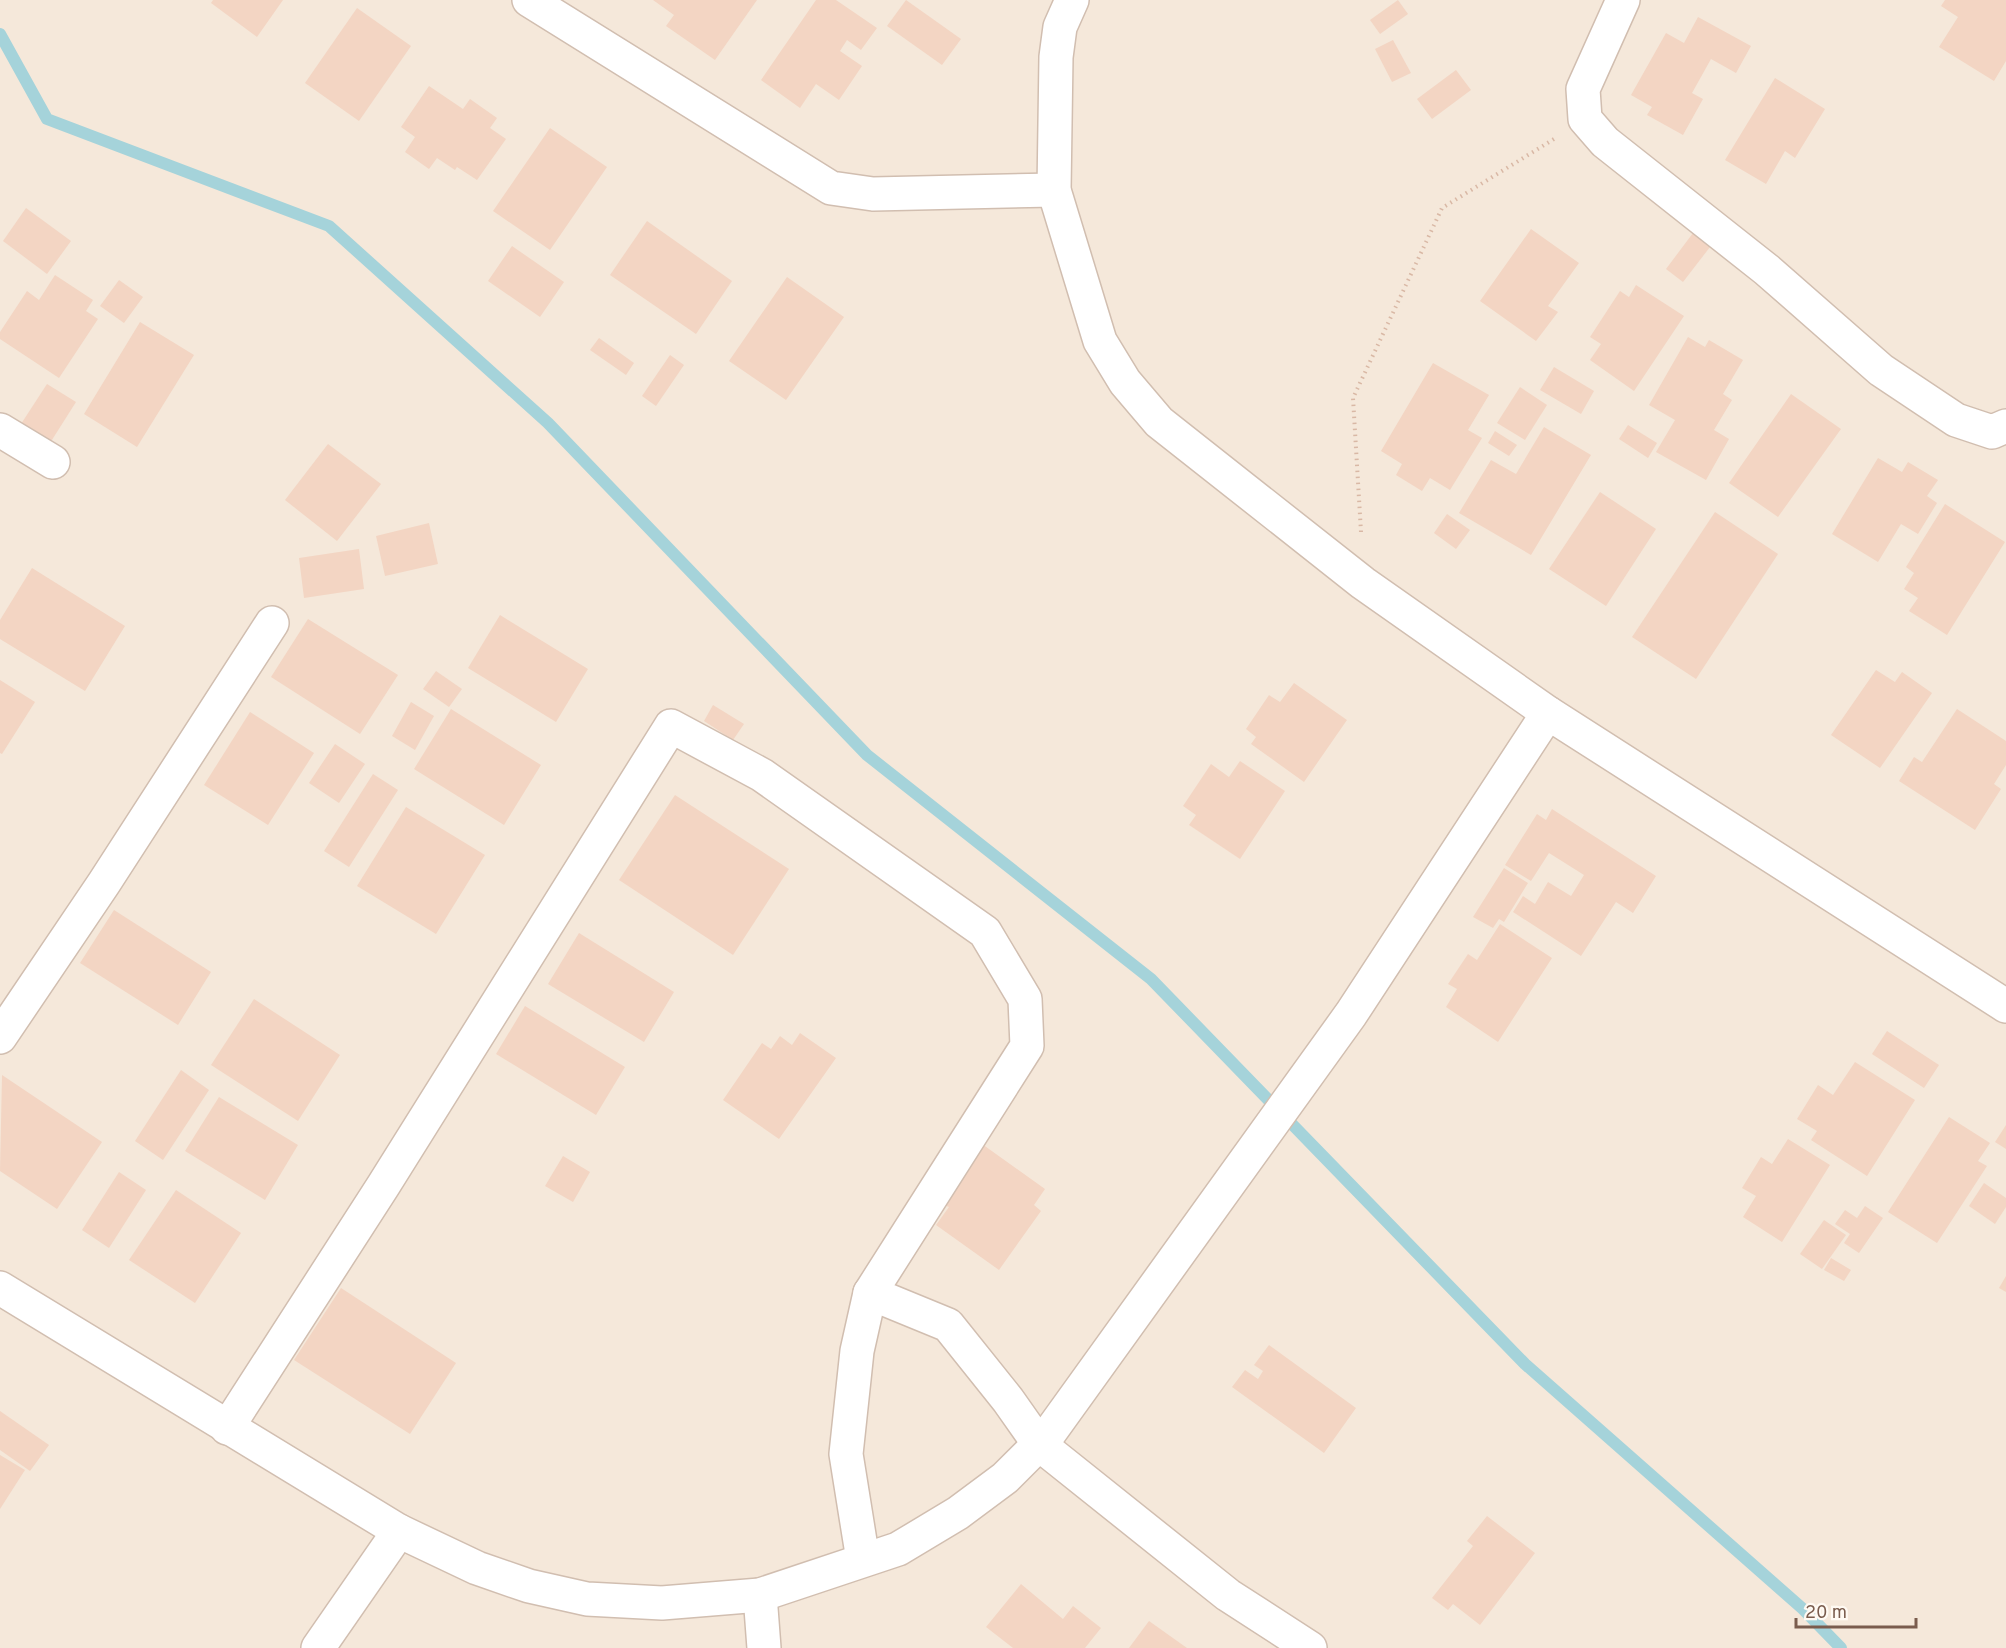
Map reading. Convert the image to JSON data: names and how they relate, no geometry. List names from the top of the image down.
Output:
{
  "scale_bar": "20 m"
}
